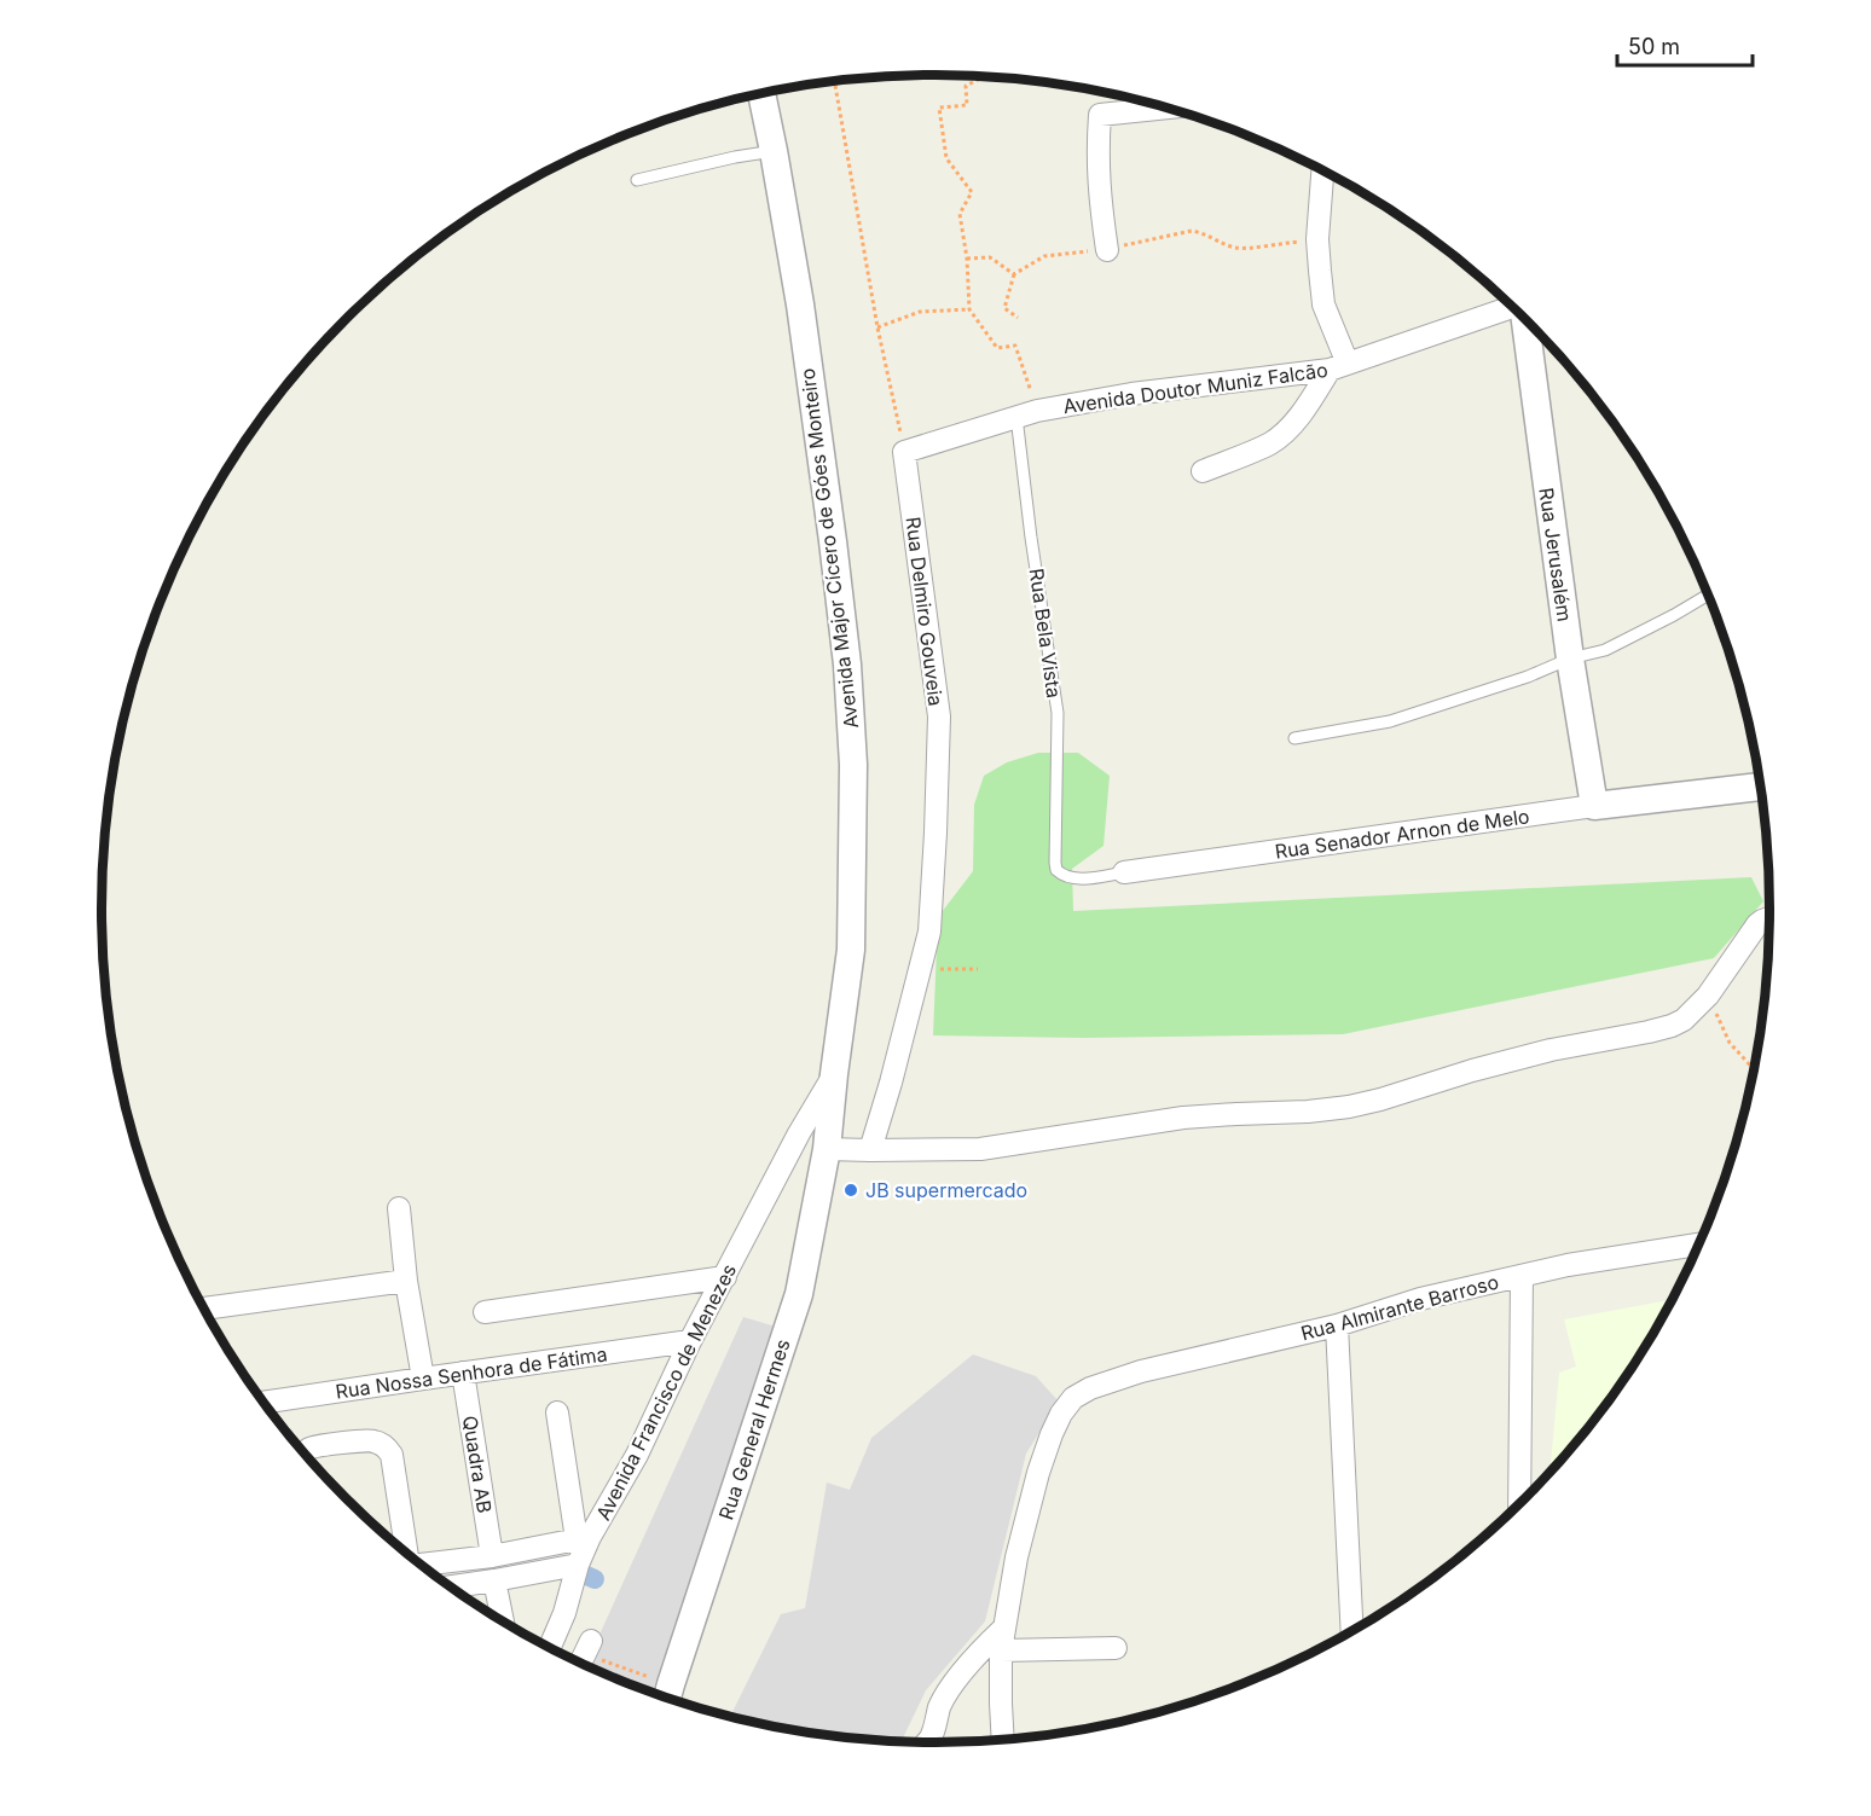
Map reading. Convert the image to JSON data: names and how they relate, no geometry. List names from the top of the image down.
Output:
{
  "streets": {
    "street": [
      "Avenida Doutor Muniz Falcão",
      "Avenida Major Cícero de Góes Monteiro",
      "Rua Jerusalém",
      "Rua Delmiro Gouveia",
      "Rua Senador Arnon de Melo",
      "Rua Almirante Barroso",
      "Rua Nossa Senhora de Fátima",
      "Avenida Francisco de Menezes",
      "Rua General Hermes",
      "Quadra AB"
    ],
    "lane": ["Rua Bela Vista"]
  },
  "crossings": [
    ["Avenida Doutor Muniz Falcão", "Rua Delmiro Gouveia"],
    ["Avenida Doutor Muniz Falcão", "Rua Bela Vista"],
    ["Avenida Major Cícero de Góes Monteiro", "Avenida Francisco de Menezes"],
    ["Avenida Major Cícero de Góes Monteiro", "Rua General Hermes"],
    ["Rua Jerusalém", "Rua Senador Arnon de Melo"],
    ["Rua Bela Vista", "Rua Senador Arnon de Melo"],
    ["Rua Nossa Senhora de Fátima", "Avenida Francisco de Menezes"],
    ["Rua Nossa Senhora de Fátima", "Quadra AB"]
  ],
  "places": ["JB supermercado"],
  "scale_bar": "50 m"
}
